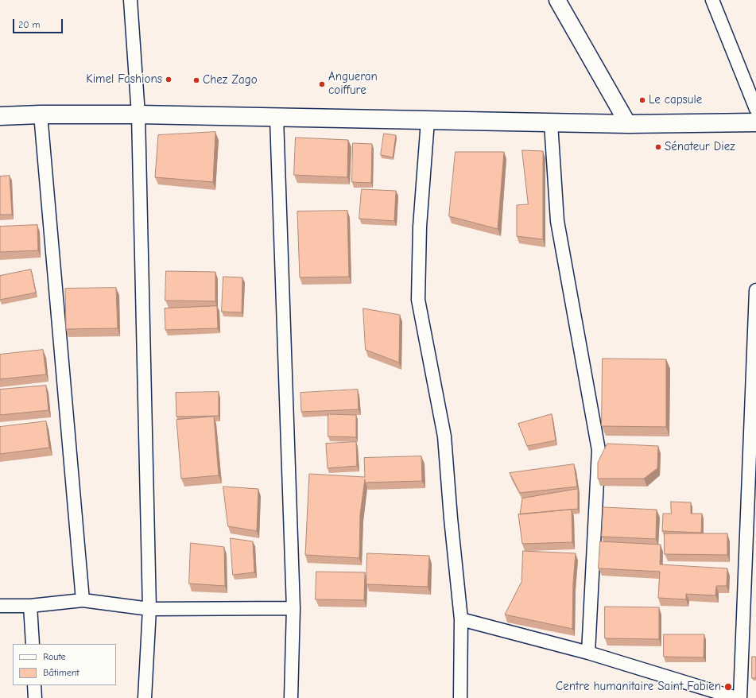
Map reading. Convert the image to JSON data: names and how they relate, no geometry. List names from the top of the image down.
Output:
{
  "places": [
    "Kimel Fashions",
    "Chez Zago",
    "Angueran coiffure",
    "Le capsule",
    "Sénateur Diez",
    "Centre humanitaire Saint Fabien"
  ],
  "legend": ["Route", "Bâtiment"],
  "scale_bar": "20 m"
}
